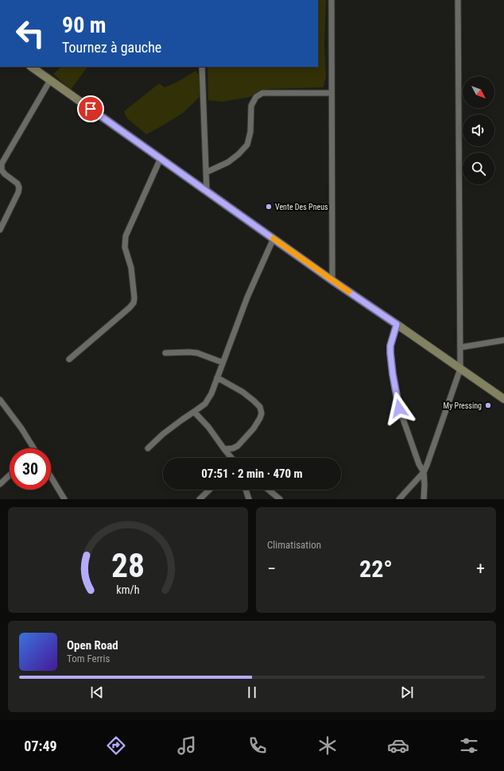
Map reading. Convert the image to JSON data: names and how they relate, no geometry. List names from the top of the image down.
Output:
{
  "places": ["Vente Des Pneus", "My Pressing"],
  "north": "bottom right",
  "page": {
    "turn": ["90 m", "Tournez à gauche"],
    "limit": "30",
    "trip": "07:51 · 2 min · 470 m",
    "tile": "Climatisation",
    "heat": ["−", "22°", "+"],
    "song": ["Open Road", "Tom Ferris"],
    "tabs": "07:49",
    "gauge": ["28", "km/h"]
  }
}
